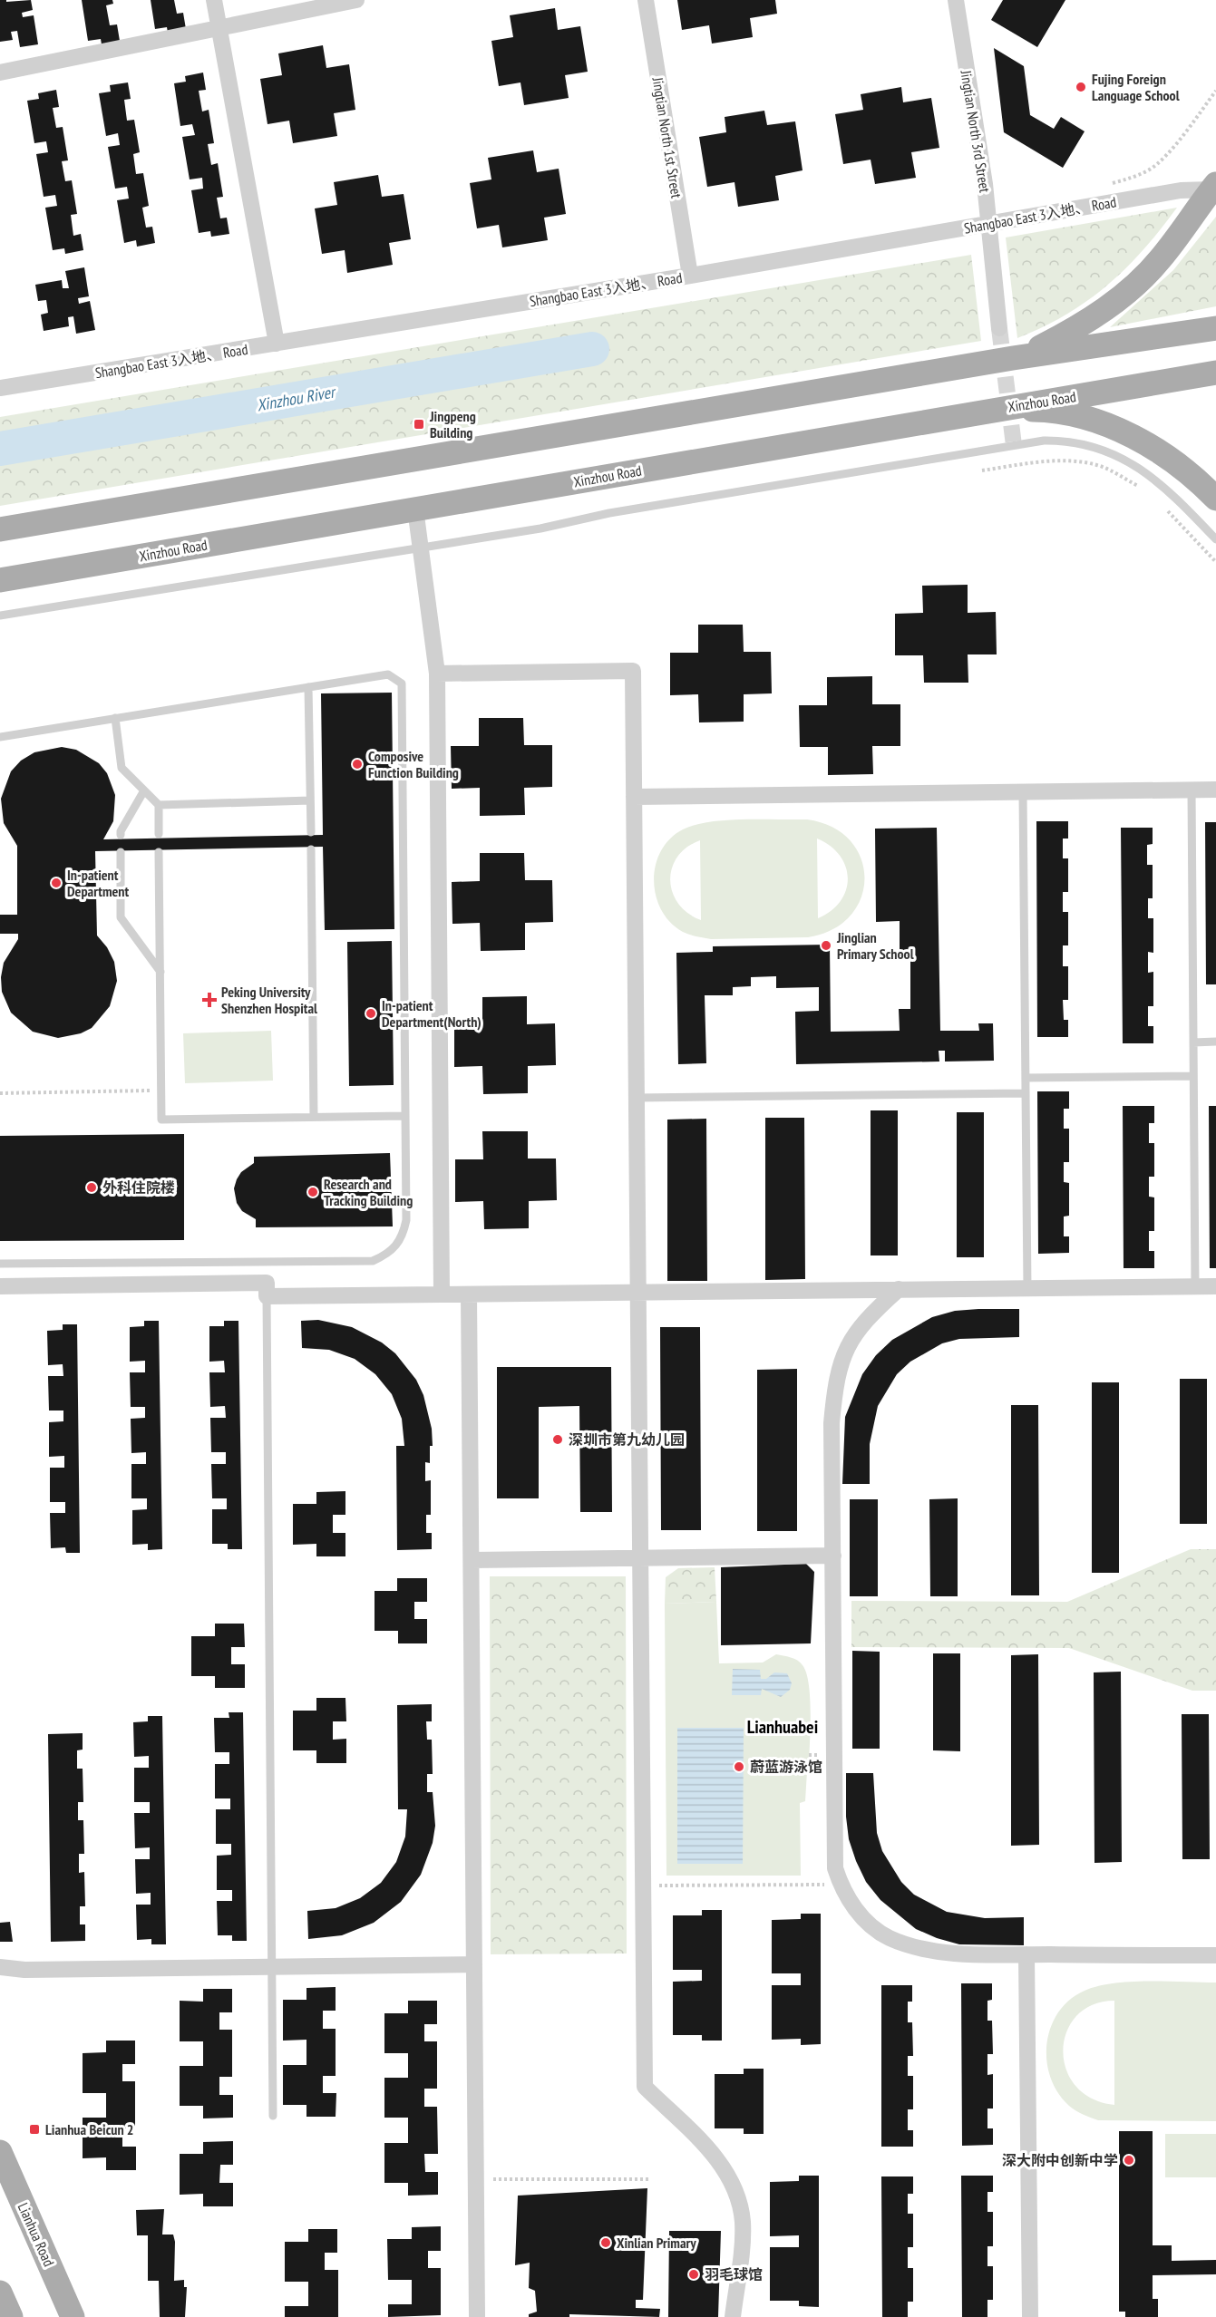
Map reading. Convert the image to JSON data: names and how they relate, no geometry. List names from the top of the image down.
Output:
{
  "streets": {
    "main road": ["Xinzhou Road", "Lianhua Road"],
    "street": ["Jingtian North 3rd Street", "Jingtian North 1st Street", "Shangbao East 3入地、 Road"]
  },
  "crossings": [
    ["Jingtian North 3rd Street", "Shangbao East 3入地、 Road"],
    ["Jingtian North 1st Street", "Shangbao East 3入地、 Road"]
  ],
  "districts": ["Lianhuabei"],
  "water": ["Xinzhou River"],
  "places": {
    "other": [
      "Fujing Foreign Language School",
      "Composive Function Building",
      "In-patient Department",
      "Jinglian Primary School",
      "In-patient Department(North)",
      "外科住院楼",
      "Research and Tracking Building",
      "深圳市第九幼儿园",
      "蔚蓝游泳馆",
      "深大附中创新中学",
      "Xinlian Primary",
      "羽毛球馆"
    ],
    "transit": ["Jingpeng Building", "Lianhua Beicun 2"],
    "health": ["Peking University Shenzhen Hospital"]
  }
}
